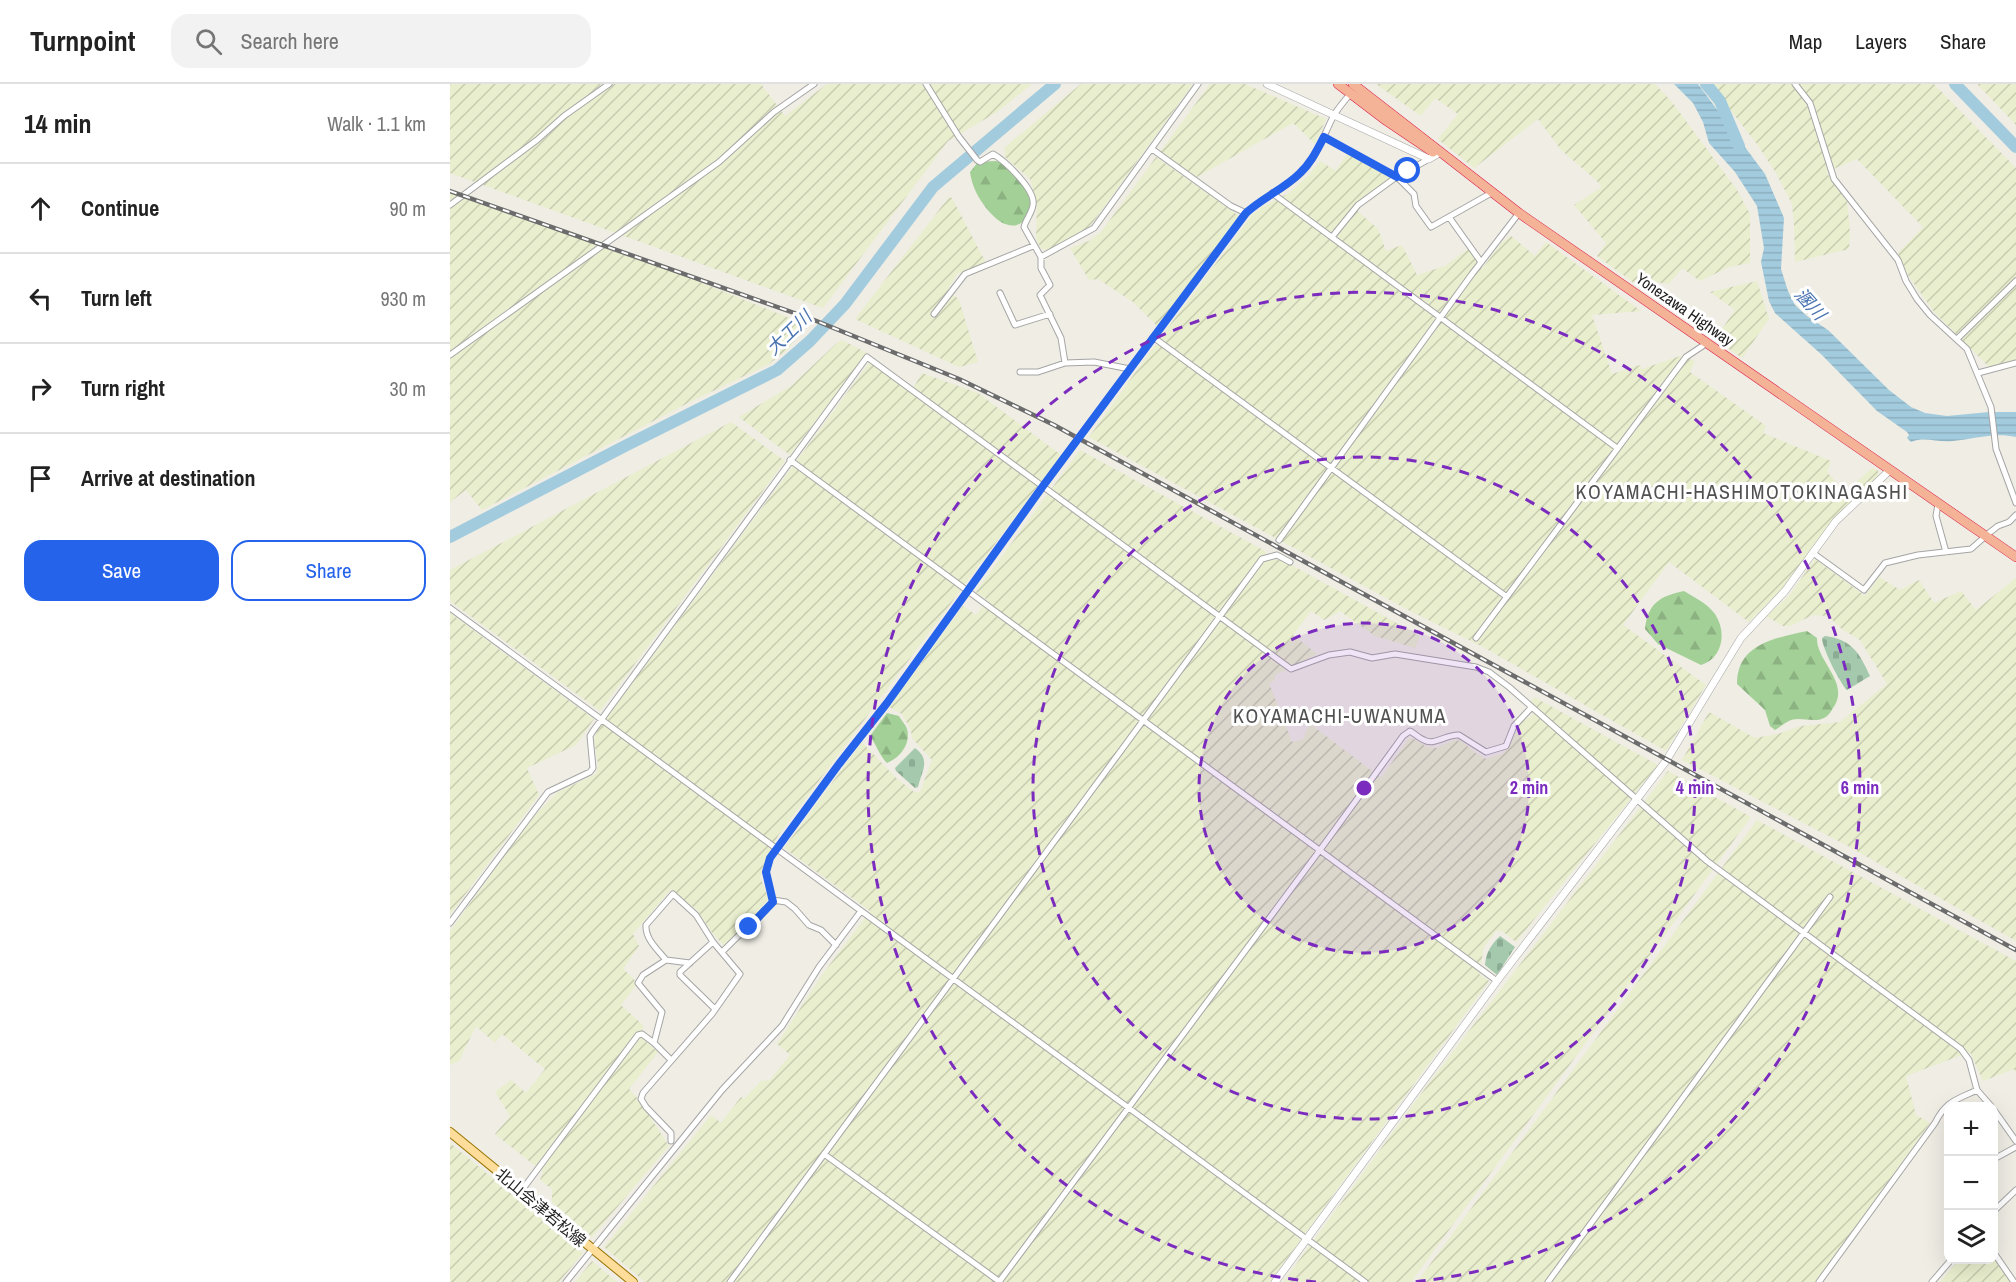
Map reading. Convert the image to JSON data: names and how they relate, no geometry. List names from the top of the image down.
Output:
{
  "streets": {
    "highway": ["Yonezawa Highway"],
    "main road": ["北山会津若松線"]
  },
  "districts": ["KOYAMACHI-HASHIMOTOKINAGASHI", "KOYAMACHI-UWANUMA"],
  "water": ["溷川", "大工川"],
  "page": {
    "header": "Turnpoint",
    "search": "Search here",
    "nav": ["Map", "Layers", "Share"],
    "heading": ["14 min", "Walk · 1.1 km"],
    "list": [
      ["Continue", "90 m"],
      ["Turn left", "930 m"],
      ["Turn right", "30 m"],
      "Arrive at destination"
    ],
    "buttons": ["Save", "Share"],
    "map_buttons": ["+", "−"]
  },
  "rings": ["2 min", "4 min", "6 min"]
}
